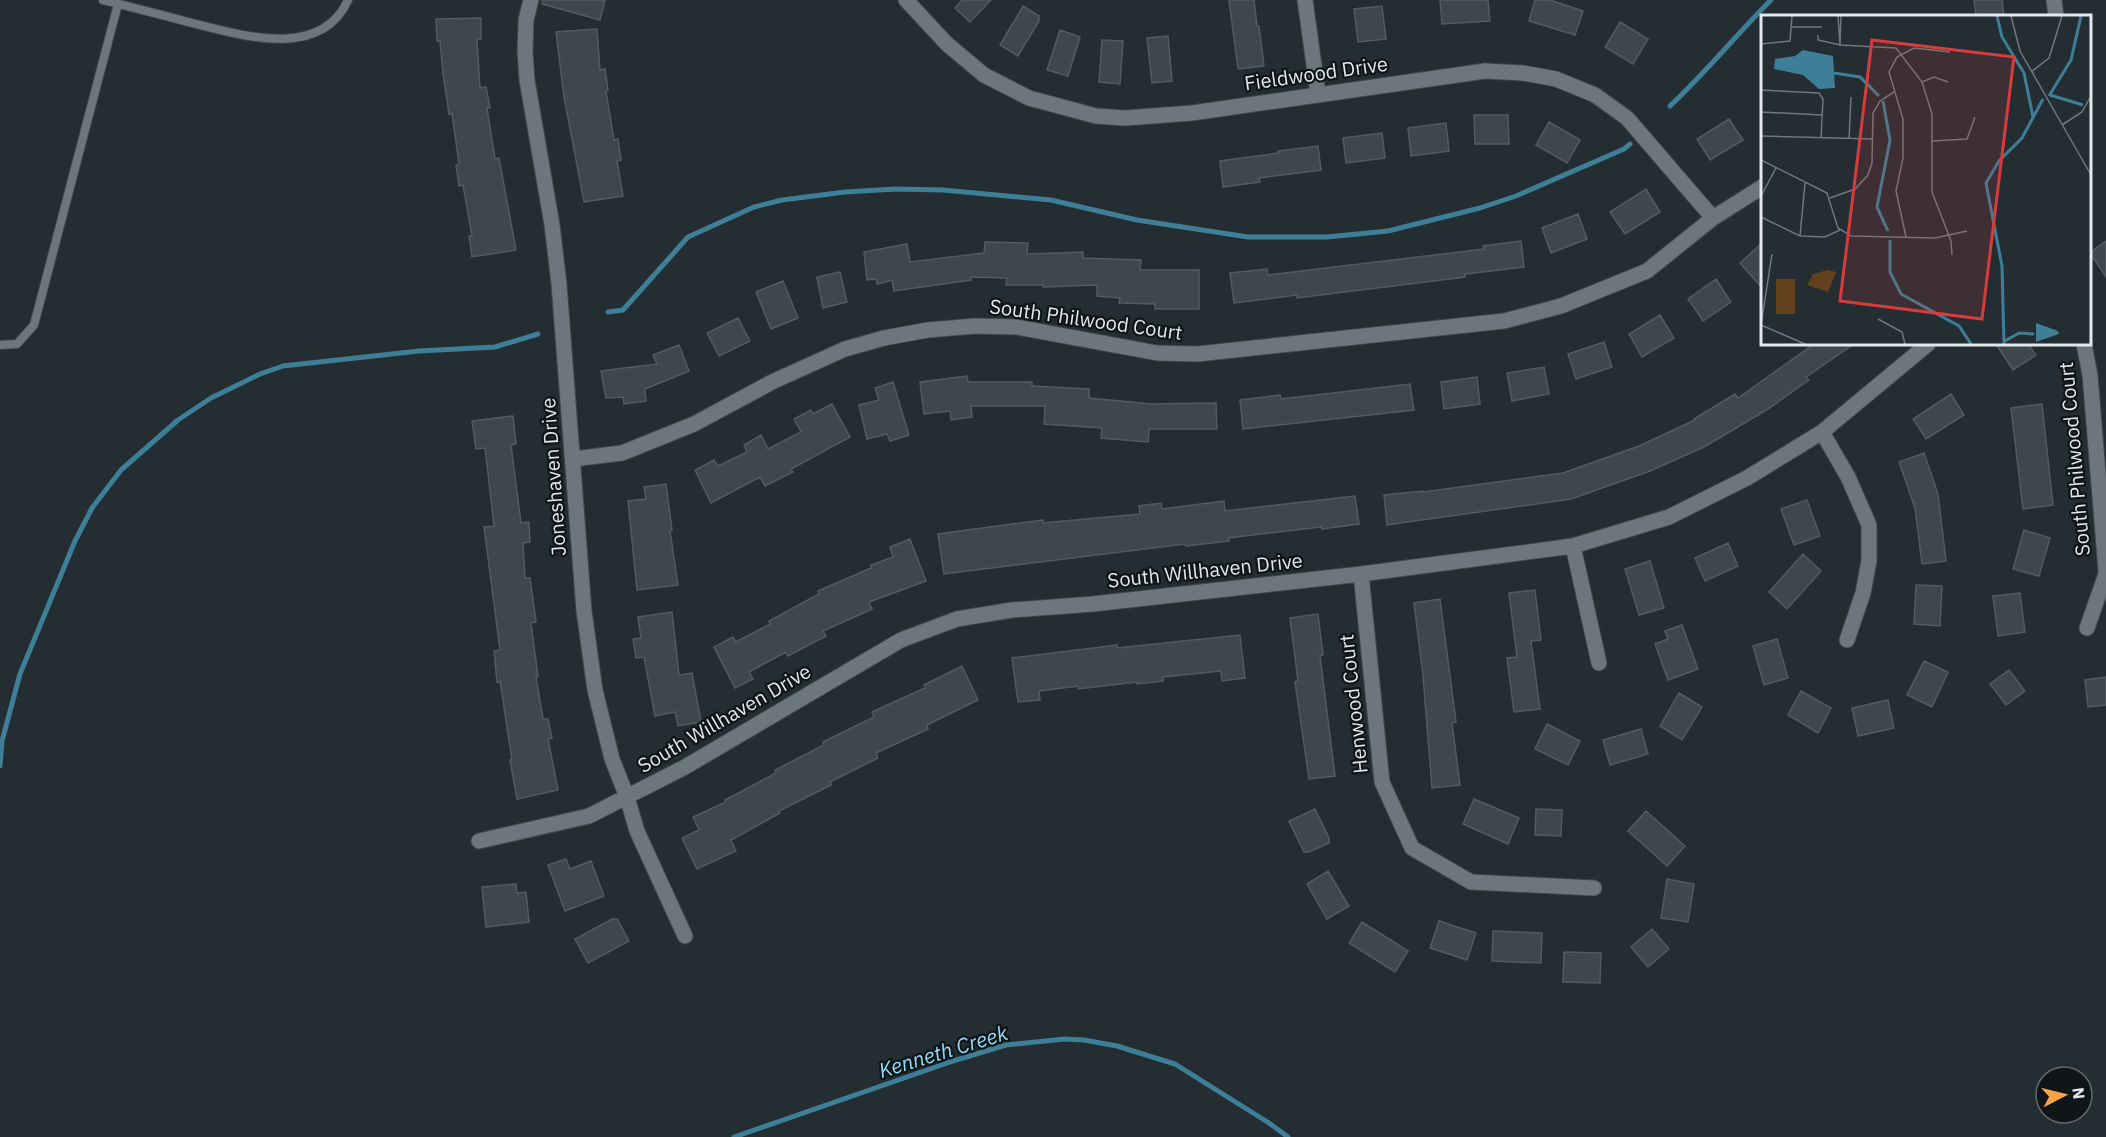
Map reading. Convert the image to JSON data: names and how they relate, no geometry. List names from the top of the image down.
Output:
{
  "streets": {
    "street": [
      "Fieldwood Drive",
      "South Philwood Court",
      "Joneshaven Drive",
      "South Willhaven Drive",
      "Henwood Court"
    ]
  },
  "crossings": [
    ["Fieldwood Drive", "South Philwood Court"],
    ["South Philwood Court", "Joneshaven Drive"],
    ["Joneshaven Drive", "South Willhaven Drive"],
    ["South Willhaven Drive", "Henwood Court"]
  ],
  "water": ["Kenneth Creek"],
  "north": "right"
}
